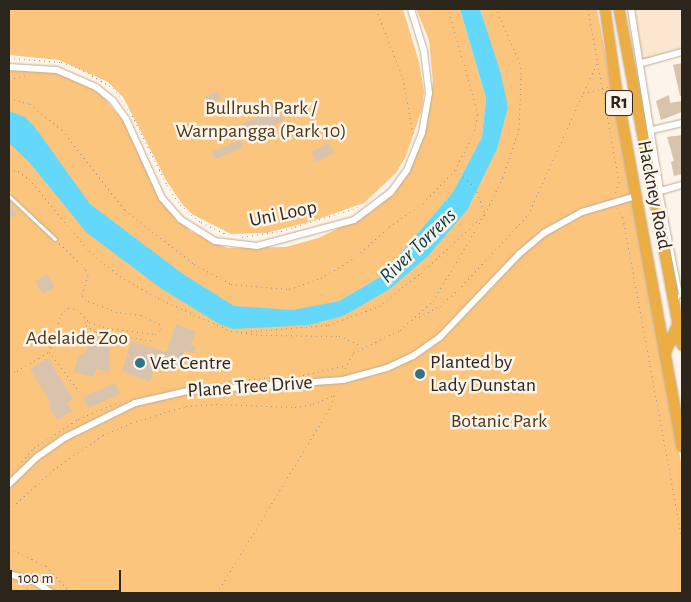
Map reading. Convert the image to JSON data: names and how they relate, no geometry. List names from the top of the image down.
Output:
{
  "streets": {
    "highway": ["R1", "Hackney Road"],
    "street": ["Plane Tree Drive"],
    "path": ["Uni Loop"]
  },
  "crossings": [
    ["Hackney Road", "Plane Tree Drive"]
  ],
  "water": ["River Torrens"],
  "parks": ["Bullrush Park / Warnpangga (Park 10)", "Adelaide Zoo", "Botanic Park"],
  "places": ["Vet Centre", "Planted by Lady Dunstan"],
  "scale_bar": "100 m"
}
